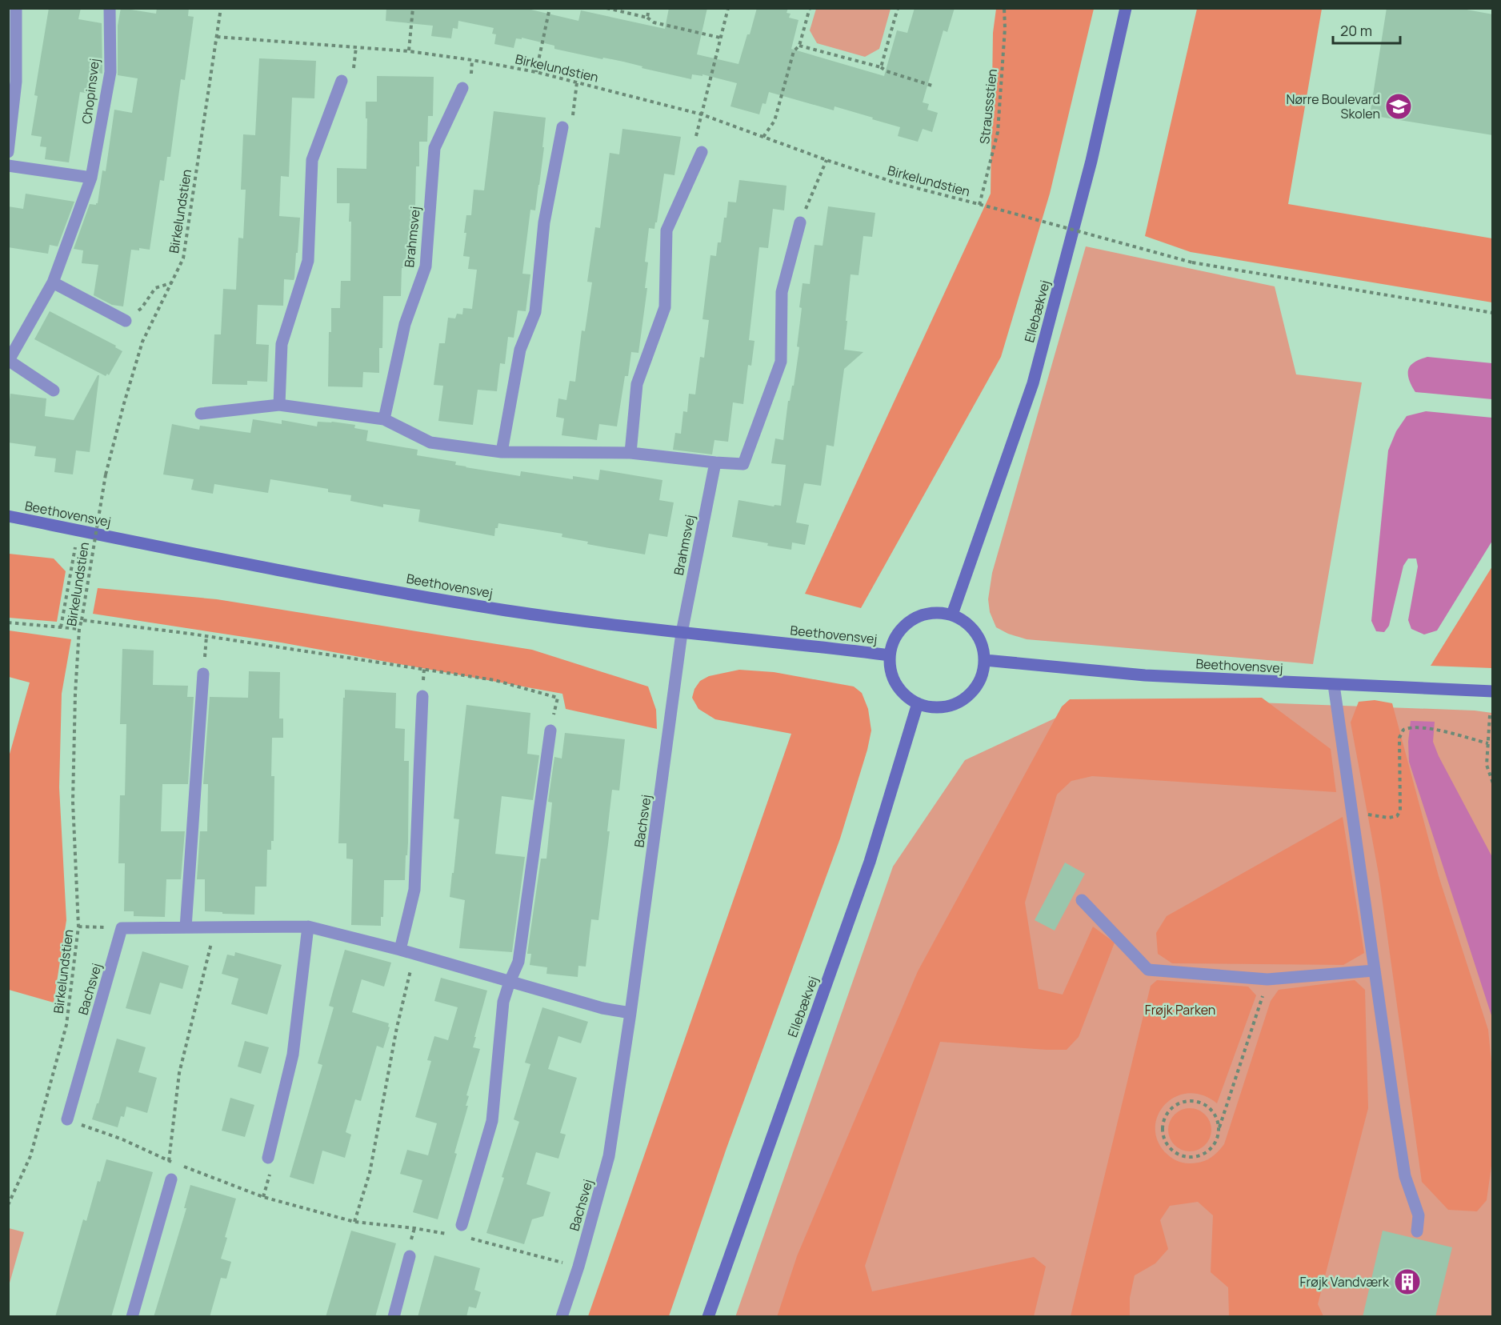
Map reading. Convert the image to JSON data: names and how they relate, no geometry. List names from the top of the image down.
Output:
{
  "streets": {
    "street": [
      "Chopinsvej",
      "Brahmsvej",
      "Ellebækvej",
      "Beethovensvej",
      "Bachsvej"
    ],
    "path": ["Birkelundstien", "Straussstien"]
  },
  "crossings": [
    ["Birkelundstien", "Straussstien"],
    ["Brahmsvej", "Beethovensvej"],
    ["Brahmsvej", "Bachsvej"],
    ["Ellebækvej", "Beethovensvej"],
    ["Beethovensvej", "Bachsvej"]
  ],
  "parks": ["Frøjk Parken"],
  "places": {
    "school or university": ["Nørre Boulevard Skolen"],
    "building": ["Frøjk Vandværk"]
  },
  "scale_bar": "20 m"
}
